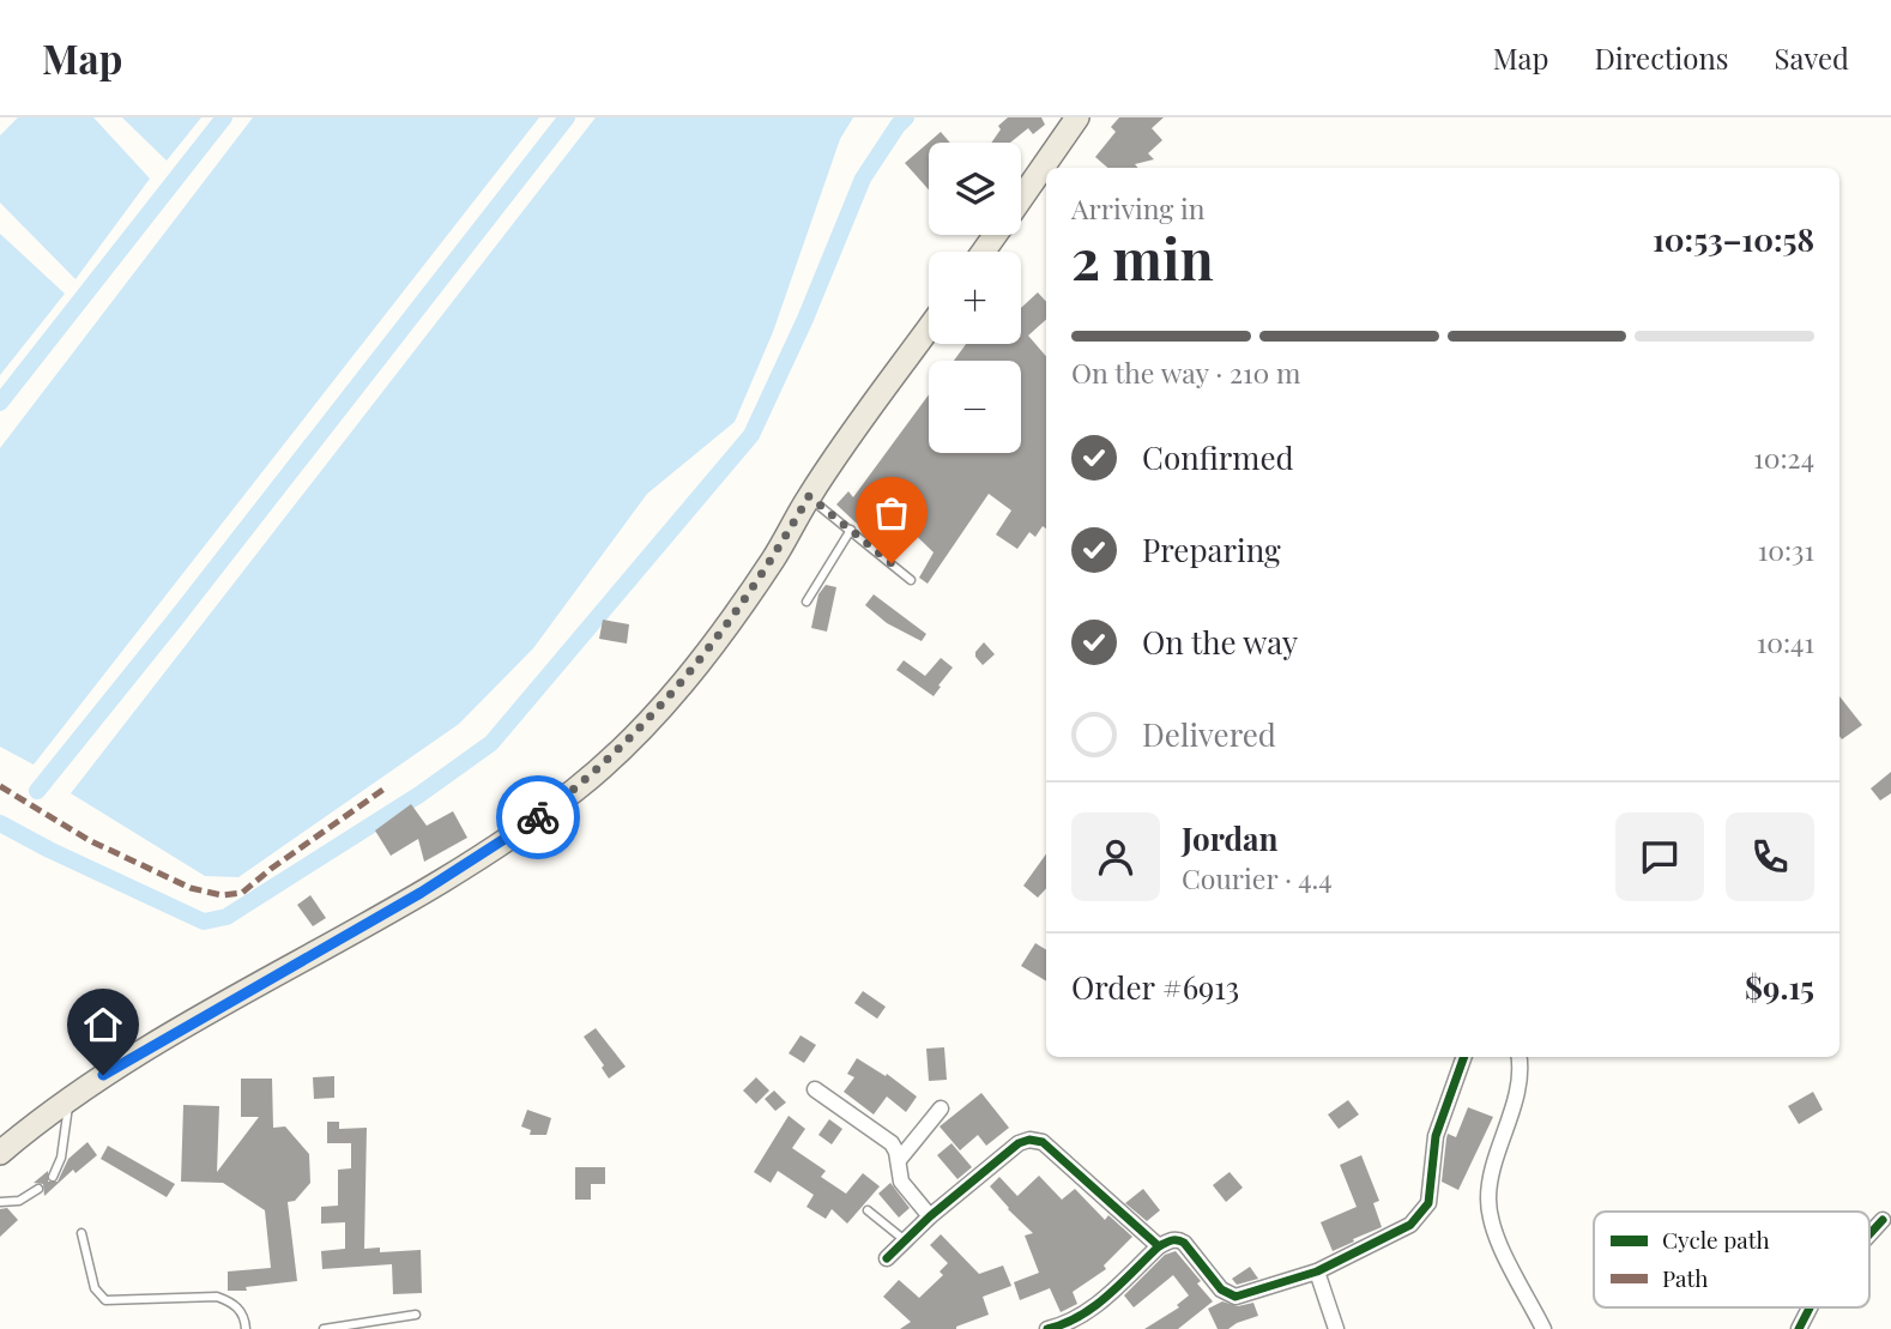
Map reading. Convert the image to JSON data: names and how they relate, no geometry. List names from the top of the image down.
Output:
{
  "legend": ["Cycle path", "Path"],
  "page": {
    "header": "Map",
    "nav": ["Map", "Directions", "Saved"],
    "map_buttons": ["+", "−"],
    "heading": ["2 min", "Arriving in", "10:53–10:58"],
    "panel": [
      "Jordan",
      "Courier · 4.4",
      "Order #6913",
      "$9.15"
    ],
    "bar": "On the way · 210 m",
    "list": [
      ["Confirmed", "10:24"],
      ["Preparing", "10:31"],
      ["On the way", "10:41"],
      "Delivered"
    ]
  }
}
